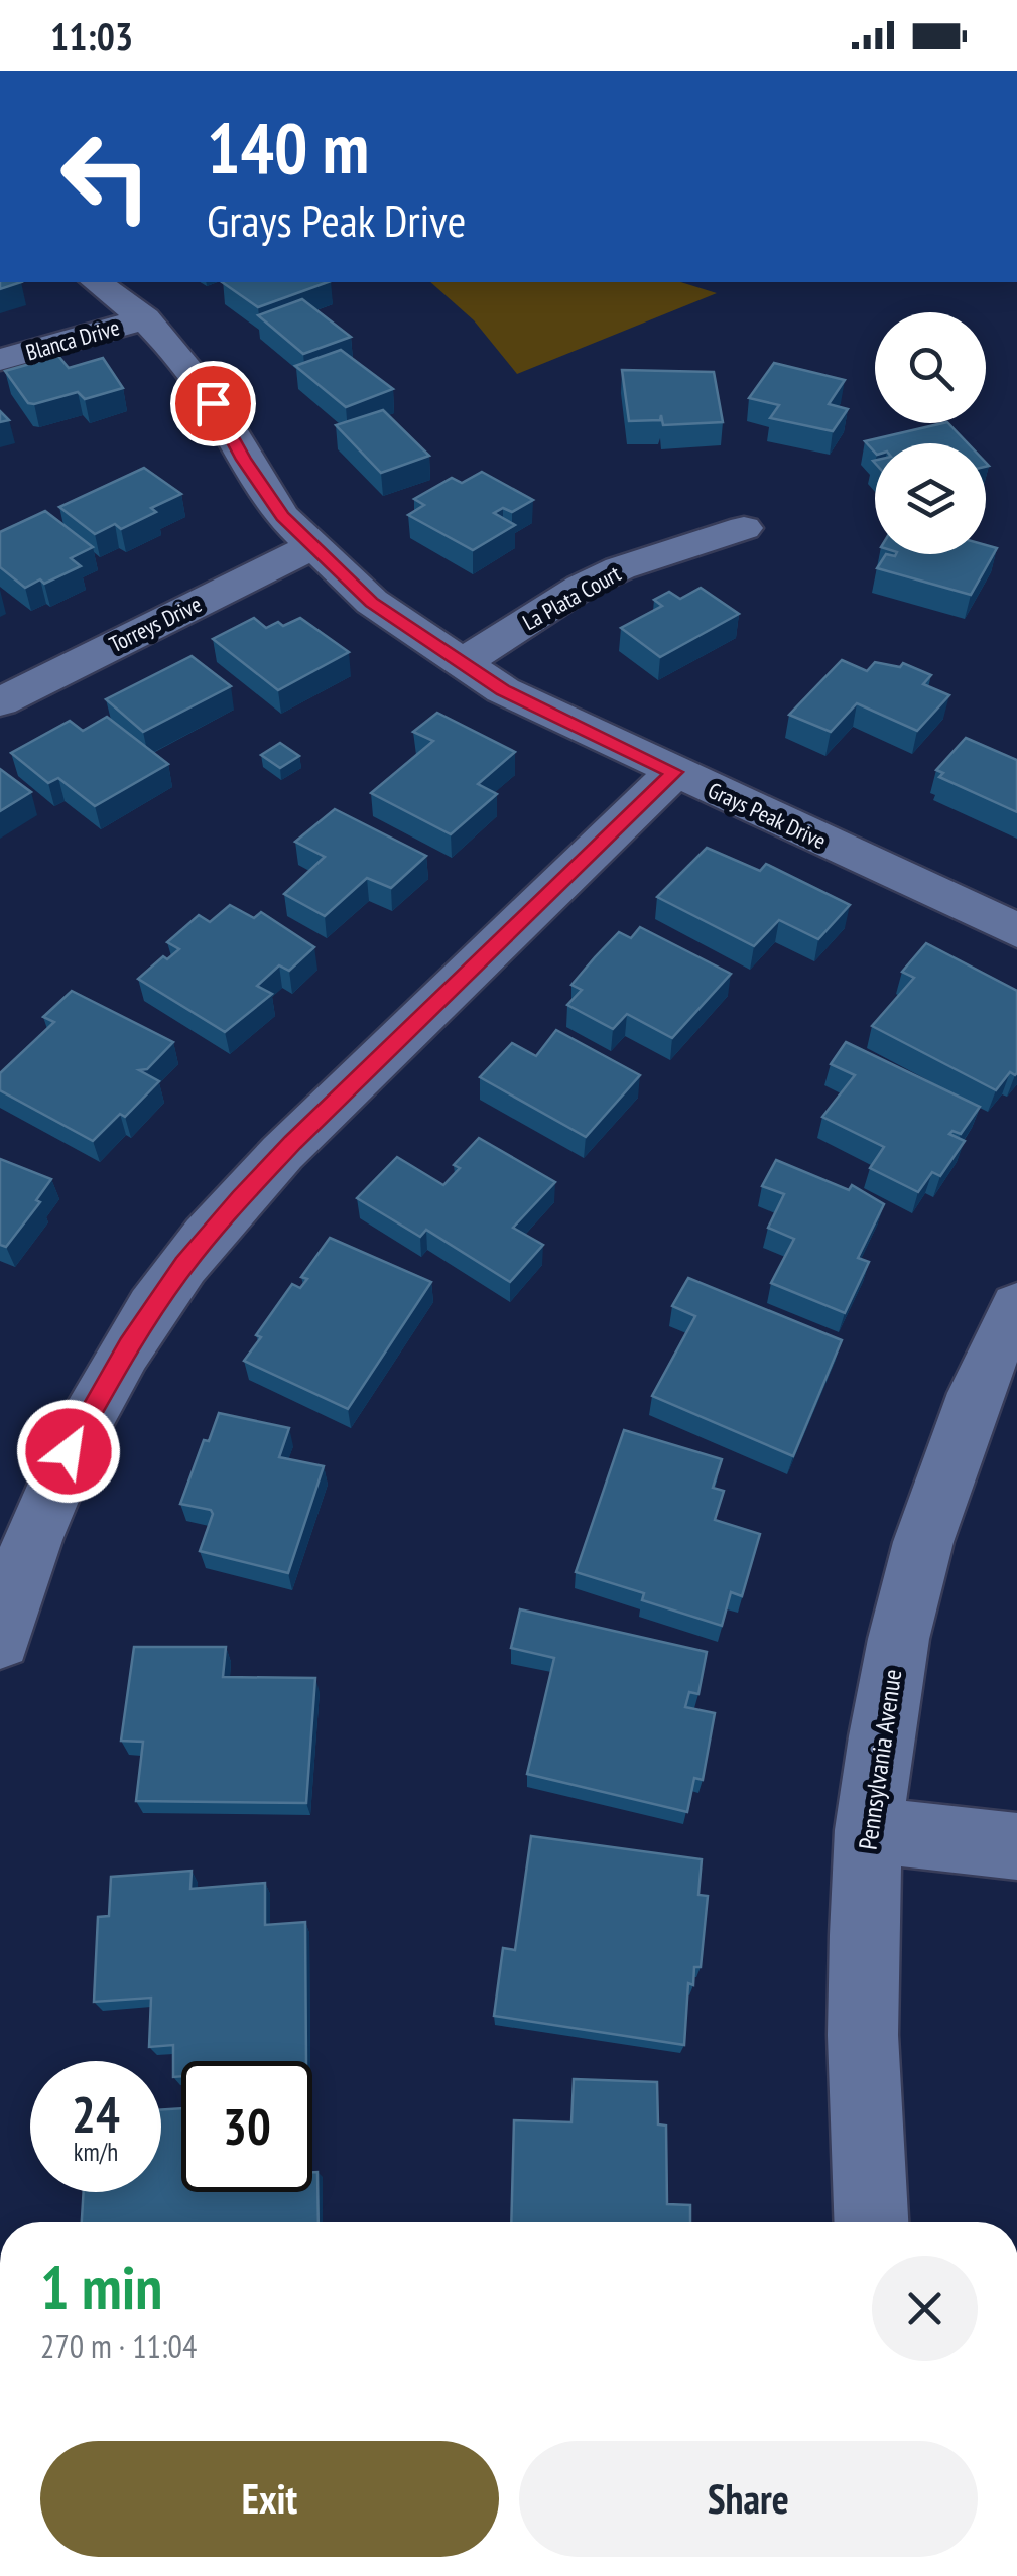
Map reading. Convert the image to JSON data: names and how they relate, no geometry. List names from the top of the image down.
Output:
{
  "streets": {
    "street": [
      "Blanca Drive",
      "La Plata Court",
      "Torreys Drive",
      "Grays Peak Drive",
      "Pennsylvania Avenue"
    ]
  },
  "crossings": [
    ["Blanca Drive", "Grays Peak Drive"],
    ["La Plata Court", "Grays Peak Drive"],
    ["Torreys Drive", "Grays Peak Drive"]
  ],
  "page": {
    "status": "11:03",
    "turn": ["140 m", "Grays Peak Drive"],
    "speed": "24 km/h",
    "limit": "30",
    "heading": ["1 min", "270 m · 11:04"],
    "buttons": ["Exit", "Share"]
  }
}
